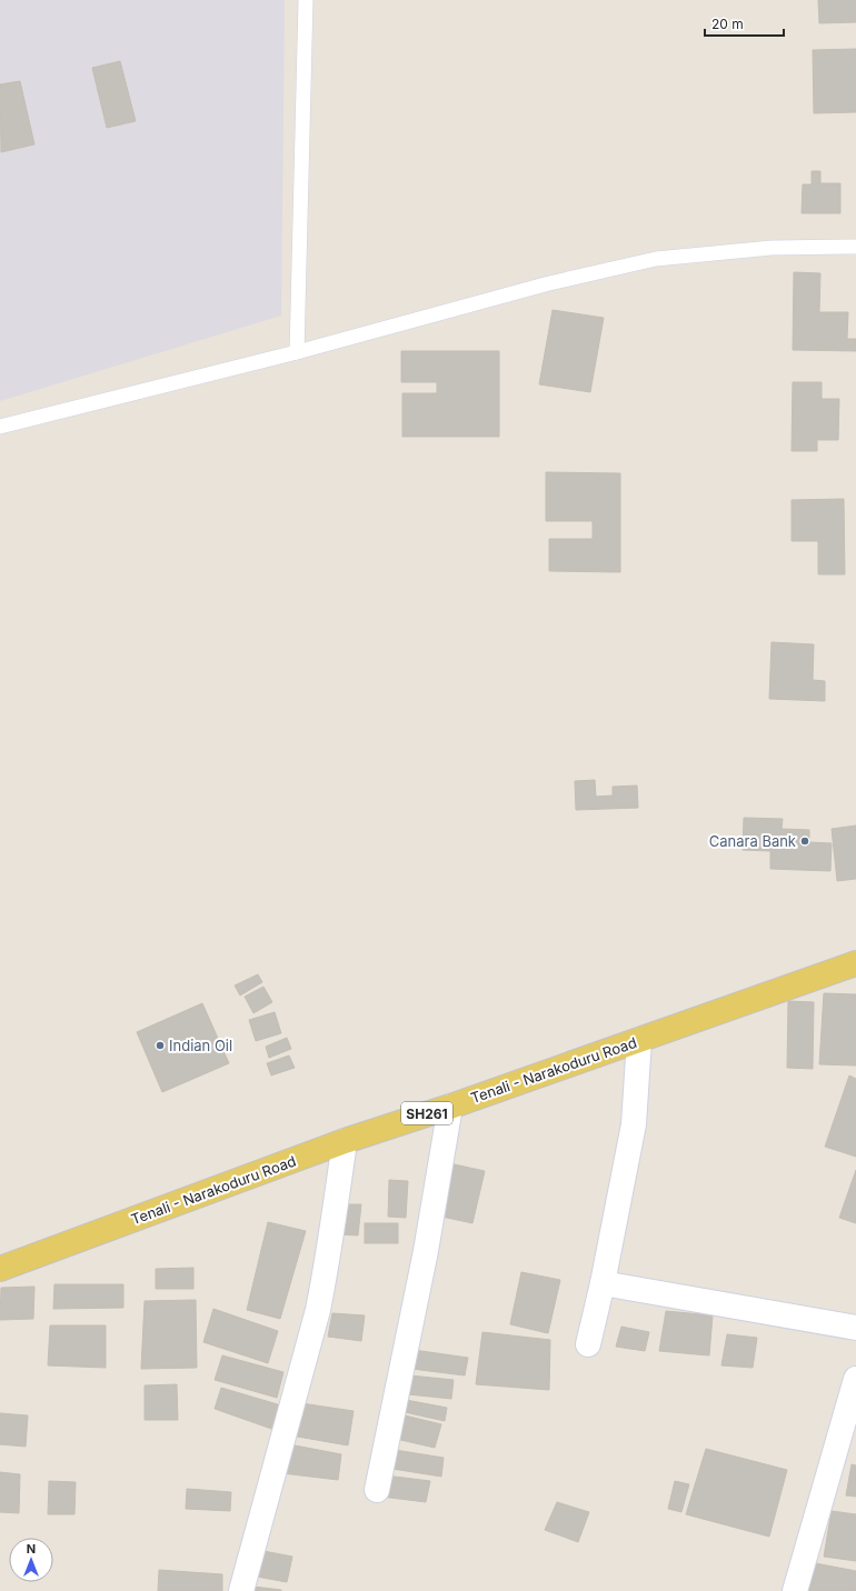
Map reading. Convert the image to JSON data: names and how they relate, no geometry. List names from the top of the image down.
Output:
{
  "streets": {
    "main road": ["Tenali - Narakoduru Road", "SH261"]
  },
  "places": ["Canara Bank", "Indian Oil"],
  "scale_bar": "20 m",
  "north": "top"
}
